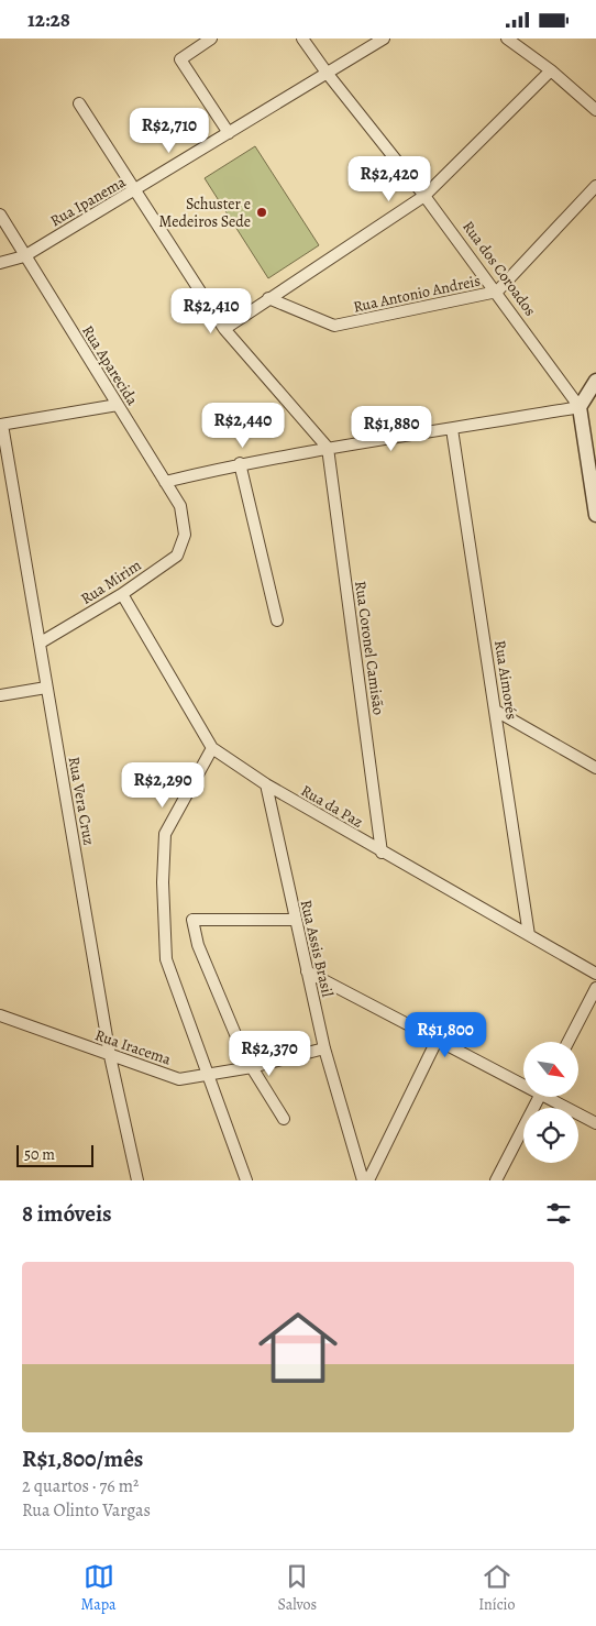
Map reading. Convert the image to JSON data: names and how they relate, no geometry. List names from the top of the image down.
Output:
{
  "streets": {
    "street": [
      "Rua Ipanema",
      "Rua dos Coroados",
      "Rua Antonio Andreis",
      "Rua Aparecida",
      "Rua Mirim",
      "Rua Coronel Camisão",
      "Rua Aimorés",
      "Rua Vera Cruz",
      "Rua da Paz",
      "Rua Assis Brasil",
      "Rua Iracema"
    ]
  },
  "crossings": [
    ["Rua Ipanema", "Rua dos Coroados"],
    ["Rua Ipanema", "Rua Aparecida"],
    ["Rua dos Coroados", "Rua Antonio Andreis"],
    ["Rua Aparecida", "Rua Mirim"],
    ["Rua Mirim", "Rua Vera Cruz"],
    ["Rua Mirim", "Rua da Paz"],
    ["Rua Coronel Camisão", "Rua da Paz"],
    ["Rua Aimorés", "Rua da Paz"],
    ["Rua Vera Cruz", "Rua Iracema"],
    ["Rua da Paz", "Rua Assis Brasil"],
    ["Rua Assis Brasil", "Rua Iracema"]
  ],
  "places": ["Schuster e Medeiros Sede"],
  "scale_bar": "50 m",
  "north": "bottom right",
  "page": {
    "status": "12:28",
    "price": [
      "R$2,710",
      "R$2,420",
      "R$2,410",
      "R$2,440",
      "R$1,880",
      "R$2,290",
      "R$1,800",
      "R$2,370"
    ],
    "scale": "50 m",
    "heading": "8 imóveis",
    "list": [
      {
        "name": "R$1,800/mês",
        "note": "2 quartos · 76 m² · Rua Olinto Vargas"
      }
    ],
    "tabs": ["Mapa", "Salvos", "Início"]
  }
}
